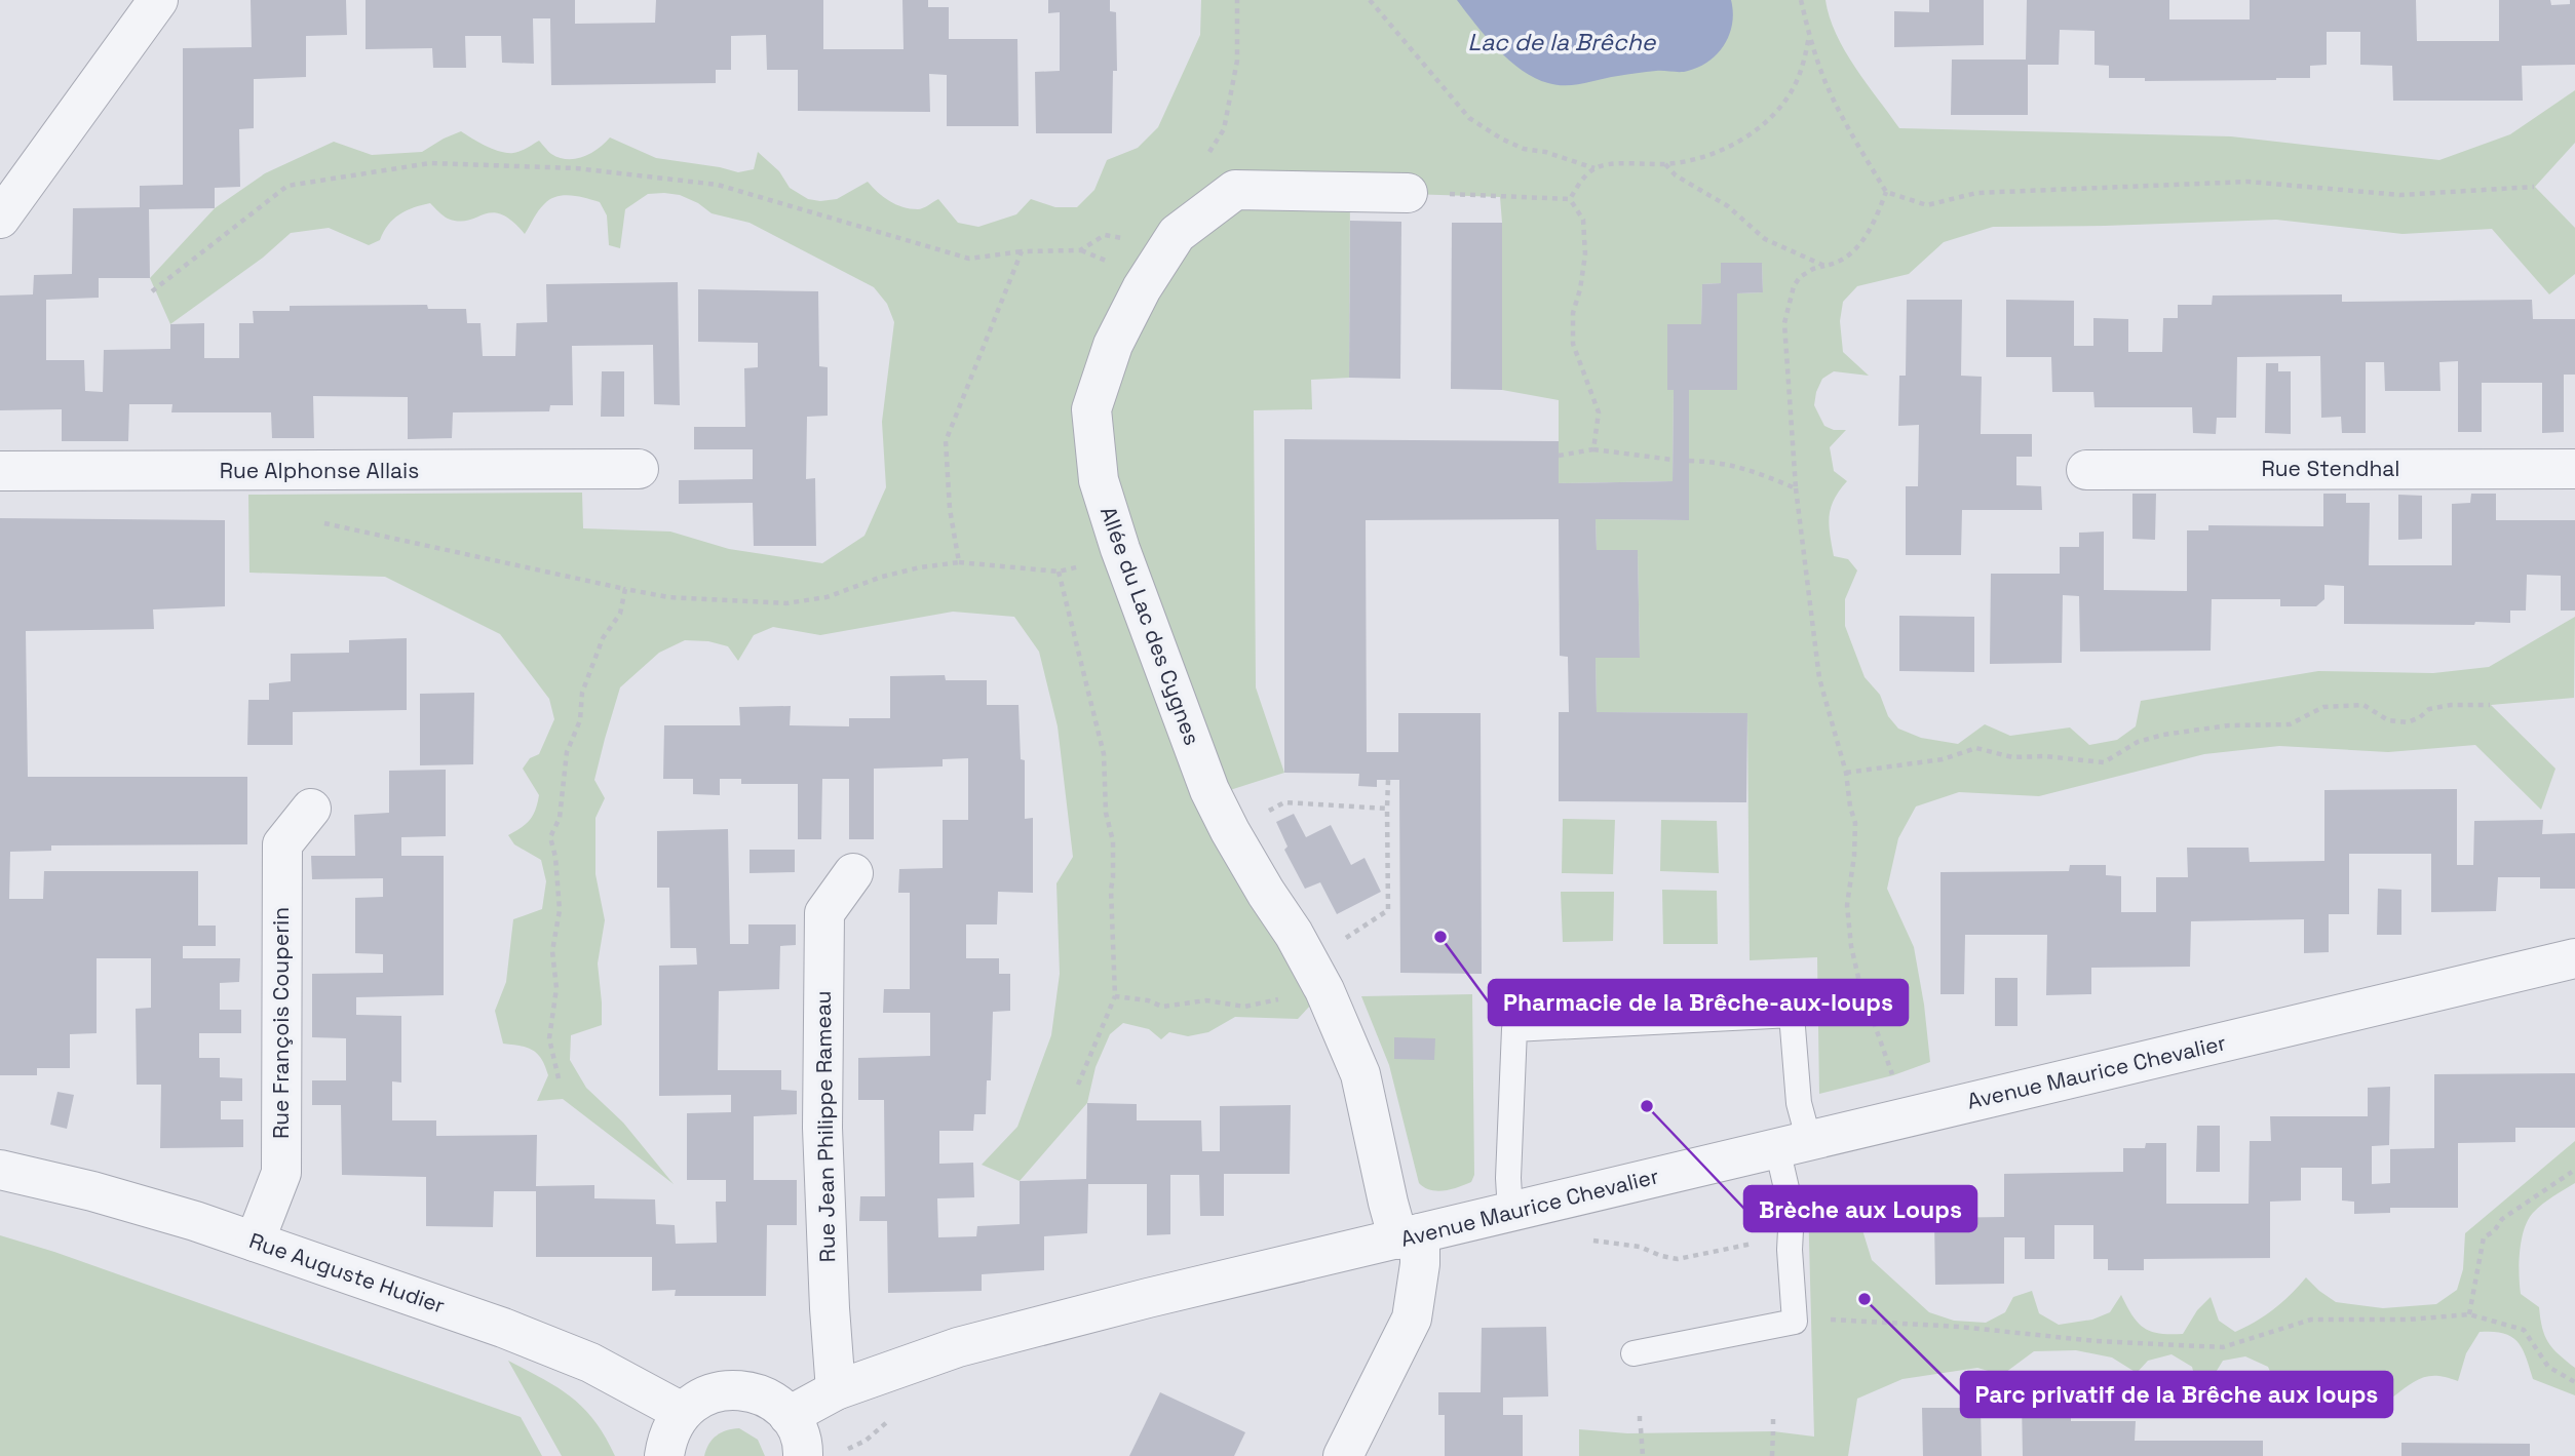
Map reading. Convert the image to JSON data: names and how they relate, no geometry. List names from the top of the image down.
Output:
{
  "streets": {
    "street": [
      "Rue Stendhal",
      "Rue Alphonse Allais",
      "Allée du Lac des Cygnes",
      "Rue François Couperin",
      "Avenue Maurice Chevalier",
      "Rue Jean Philippe Rameau",
      "Rue Auguste Hudier"
    ]
  },
  "crossings": [
    ["Allée du Lac des Cygnes", "Avenue Maurice Chevalier"],
    ["Rue François Couperin", "Rue Auguste Hudier"],
    ["Avenue Maurice Chevalier", "Rue Jean Philippe Rameau"]
  ],
  "water": ["Lac de la Brêche"],
  "places": ["Pharmacie de la Brêche-aux-loups", "Brèche aux Loups", "Parc privatif de la Brêche aux loups"]
}
